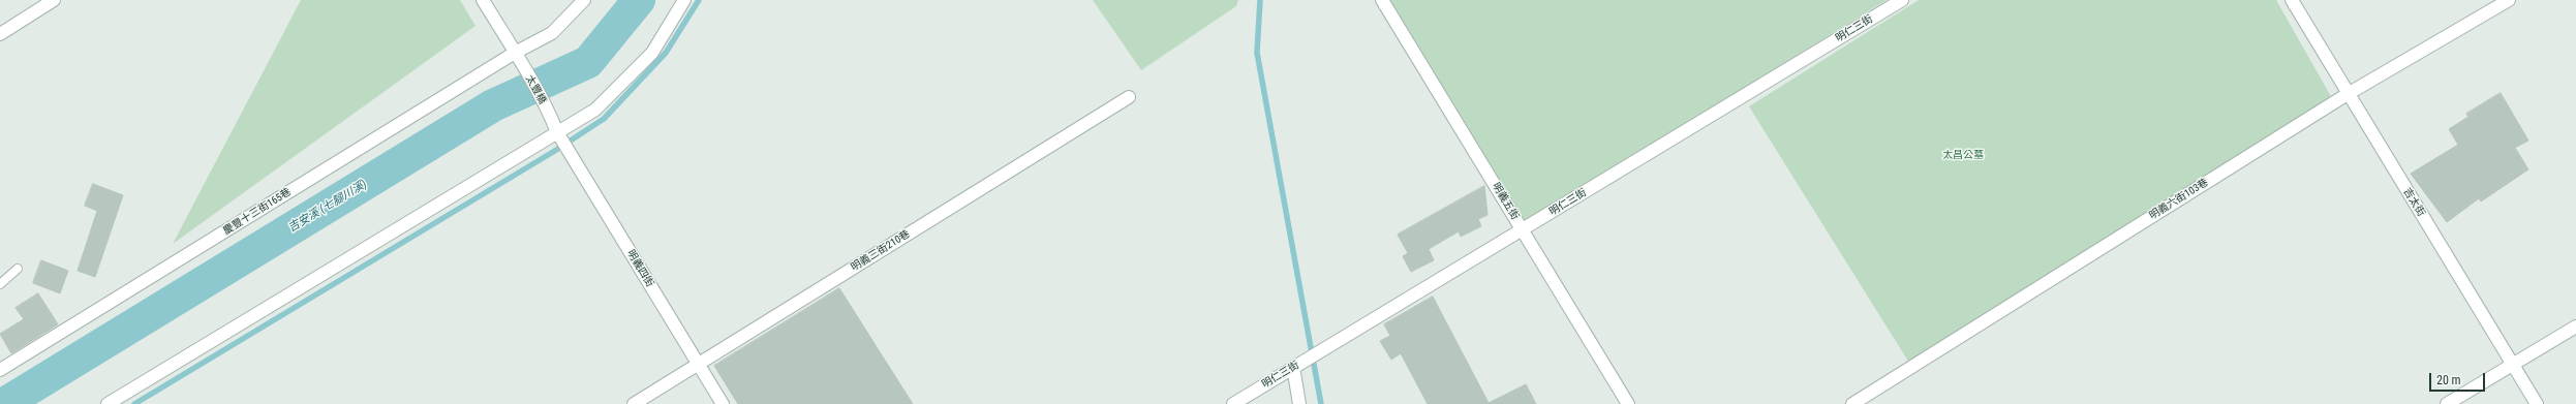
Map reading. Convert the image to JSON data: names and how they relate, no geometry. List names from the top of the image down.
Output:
{
  "streets": {
    "street": [
      "明仁三街",
      "太豐橋",
      "明義六街103巷",
      "明義五街",
      "吉太街",
      "慶豐十三街165巷",
      "明義三街210巷",
      "明義四街"
    ]
  },
  "crossings": [
    ["明仁三街", "明義五街"],
    ["太豐橋", "慶豐十三街165巷"],
    ["太豐橋", "明義四街"],
    ["明義六街103巷", "吉太街"],
    ["明義三街210巷", "明義四街"]
  ],
  "water": ["吉安溪 (七腳川溪)"],
  "parks": ["太昌公墓"],
  "scale_bar": "20 m"
}
